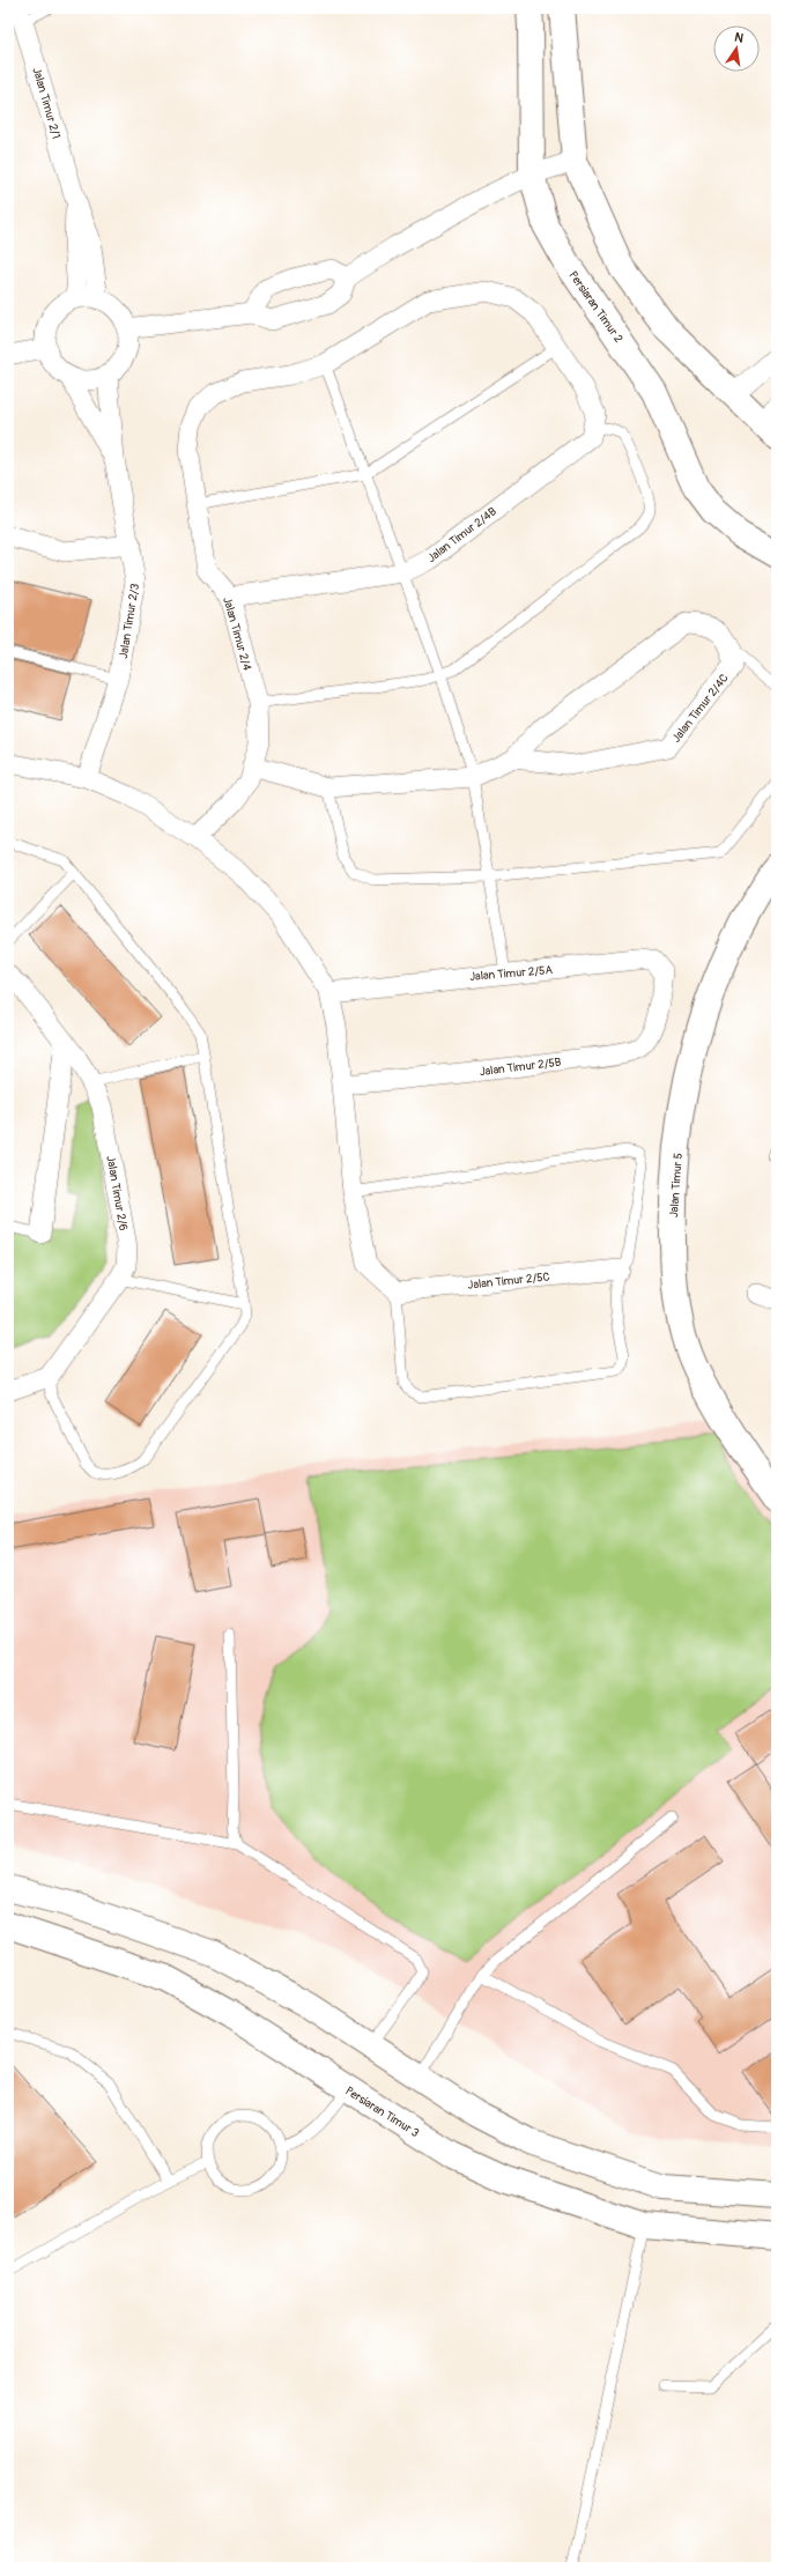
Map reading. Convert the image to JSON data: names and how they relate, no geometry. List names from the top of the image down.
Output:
{
  "streets": {
    "street": [
      "Jalan Timur 2/1",
      "Persiaran Timur 2",
      "Jalan Timur 2/4B",
      "Jalan Timur 2/3",
      "Jalan Timur 2/4",
      "Jalan Timur 2/4C",
      "Jalan Timur 2/5A",
      "Jalan Timur 2/5B",
      "Jalan Timur 5",
      "Jalan Timur 2/6",
      "Jalan Timur 2/5C",
      "Persiaran Timur 3"
    ]
  },
  "crossings": [
    ["Jalan Timur 2/4B", "Jalan Timur 2/4"],
    ["Jalan Timur 2/5A", "Jalan Timur 2/5B"]
  ],
  "north": "top"
}
